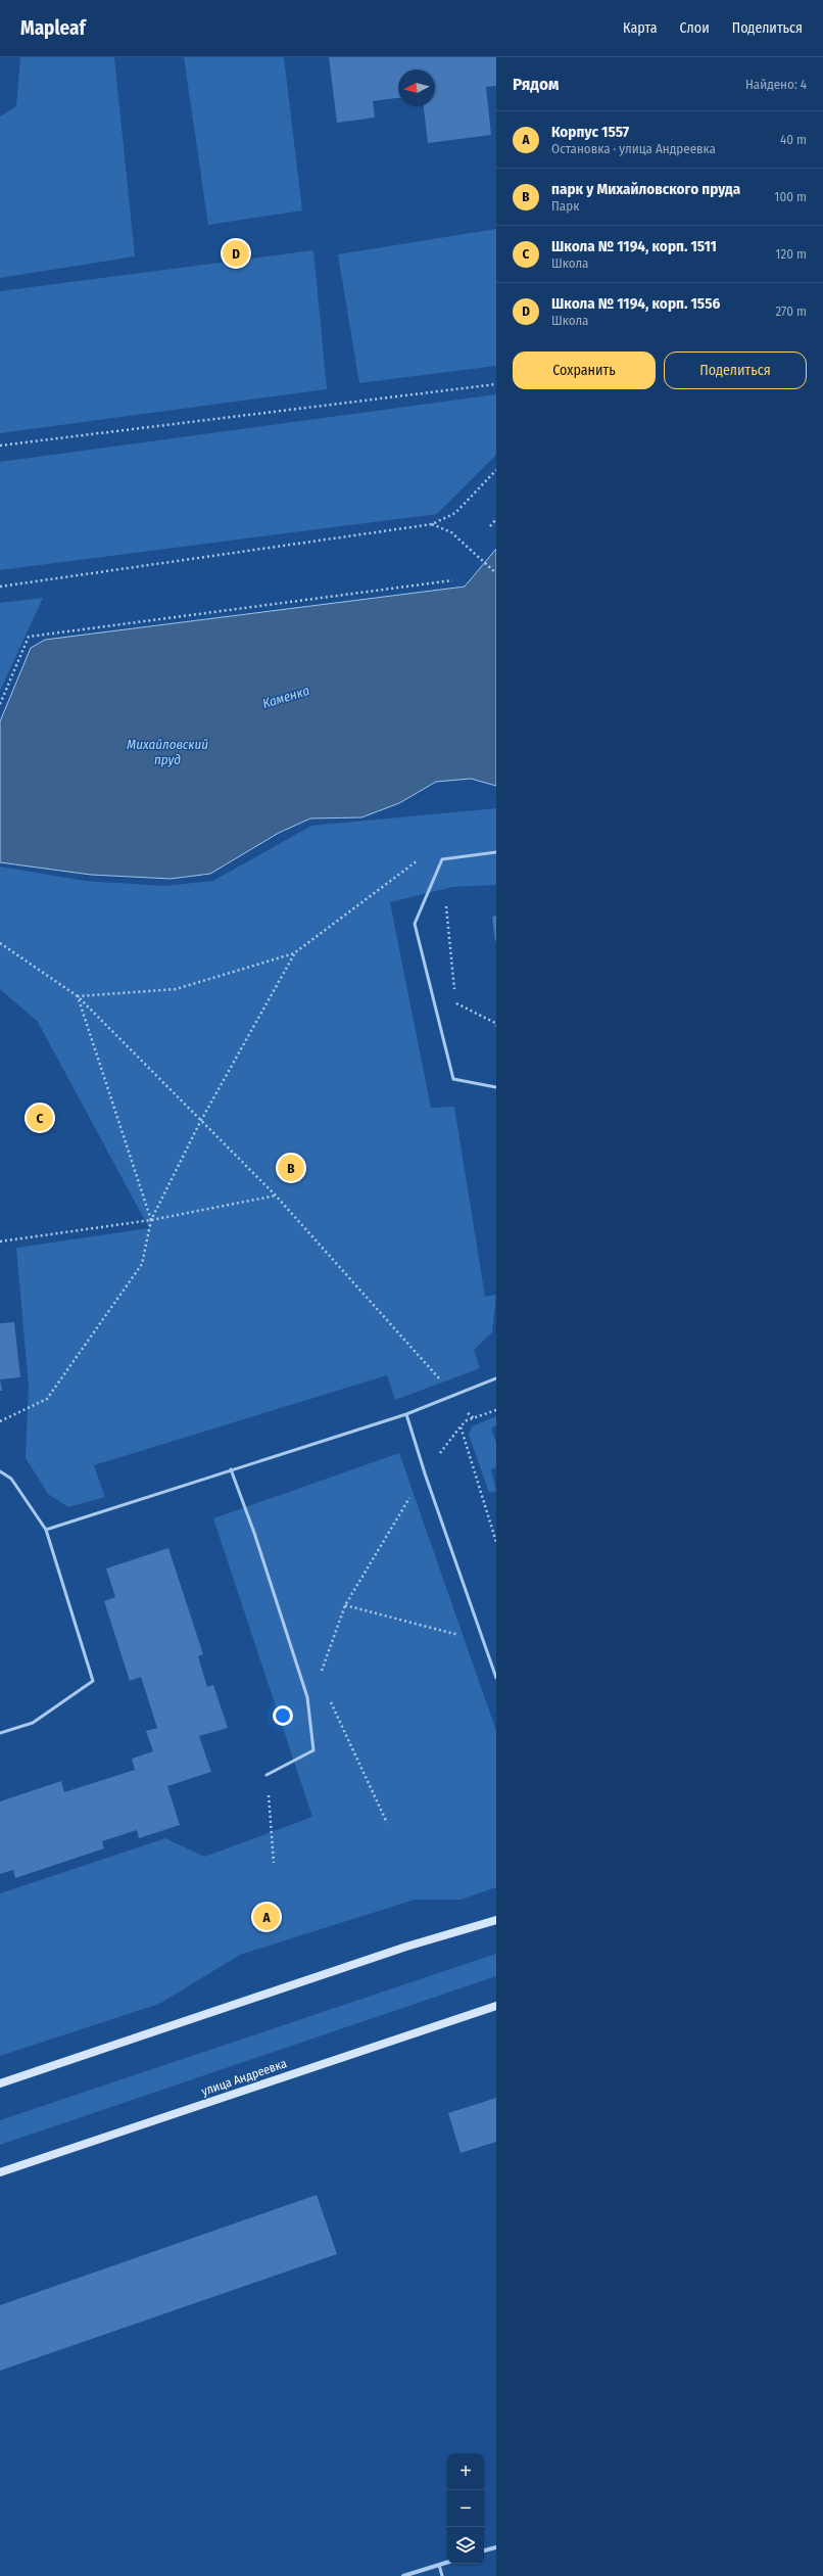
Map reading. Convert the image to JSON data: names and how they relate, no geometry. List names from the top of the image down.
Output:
{
  "streets": {
    "main road": ["улица Андреевка"]
  },
  "water": ["Каменка", "Михайловский пруд"],
  "north": "left",
  "page": {
    "header": "Mapleaf",
    "nav": ["Карта", "Слои", "Поделиться"],
    "heading": ["Рядом", "Найдено: 4"],
    "list": [
      {
        "mark": "A",
        "name": "Корпус 1557",
        "note": "Остановка · улица Андреевка",
        "value": "40 m"
      },
      {
        "mark": "B",
        "name": "парк у Михайловского пруда",
        "note": "Парк",
        "value": "100 m"
      },
      {
        "mark": "C",
        "name": "Школа № 1194, корп. 1511",
        "note": "Школа",
        "value": "120 m"
      },
      {
        "mark": "D",
        "name": "Школа № 1194, корп. 1556",
        "note": "Школа",
        "value": "270 m"
      }
    ],
    "pins": [
      "D",
      "C",
      "B",
      "A"
    ],
    "buttons": ["Сохранить", "Поделиться"],
    "map_buttons": ["+", "−"]
  }
}
